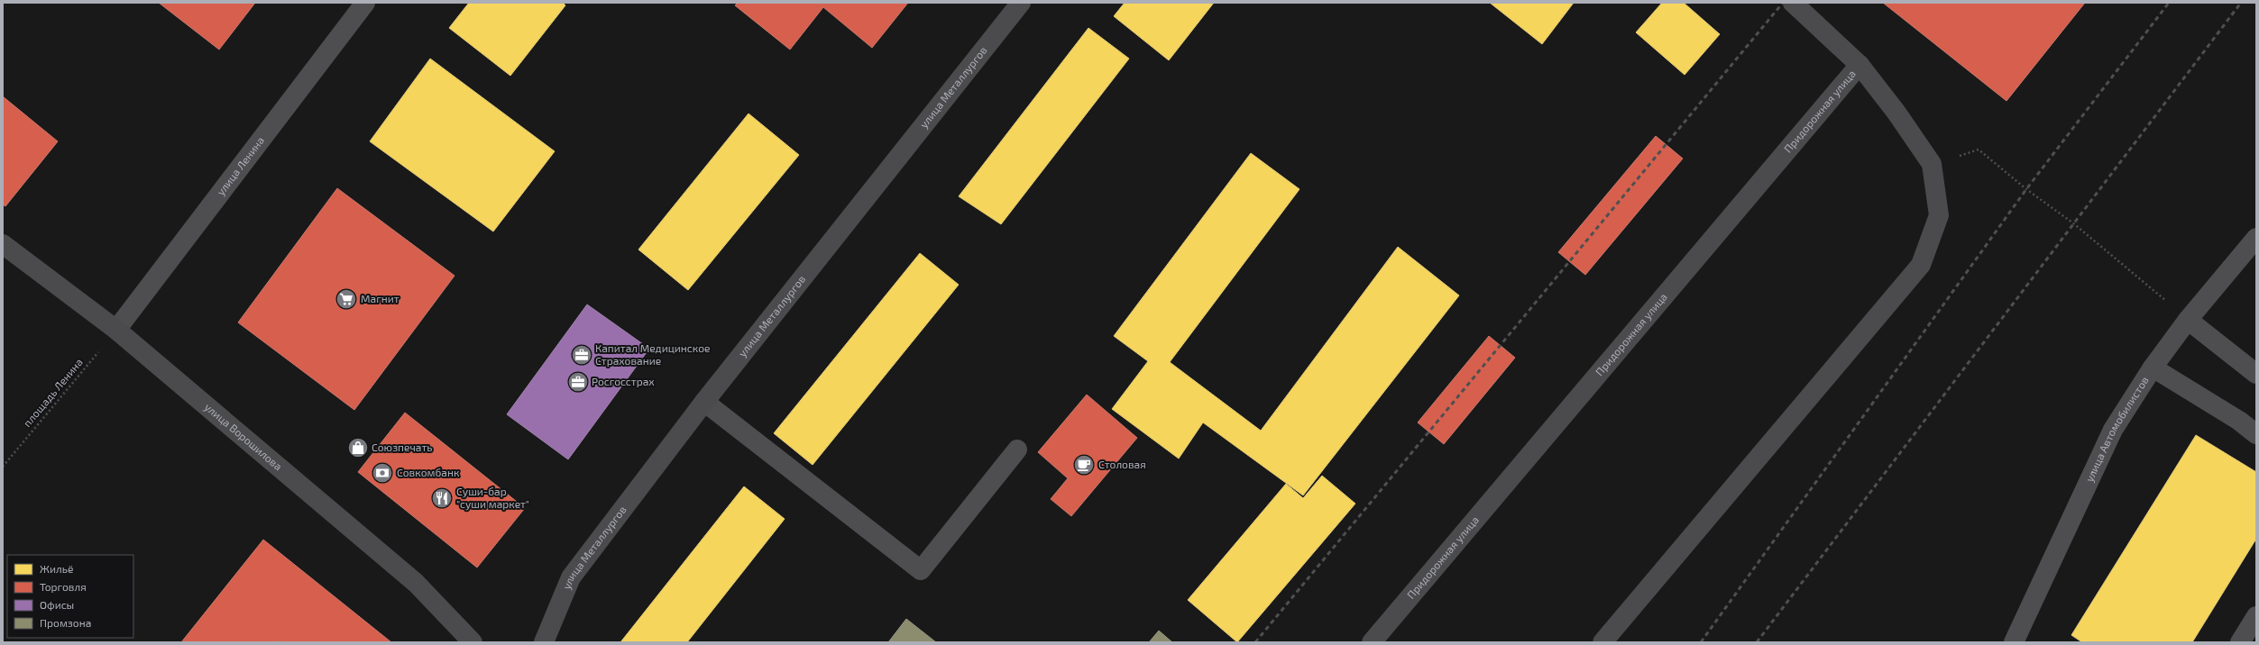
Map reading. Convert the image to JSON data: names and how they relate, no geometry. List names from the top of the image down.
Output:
{
  "streets": {
    "main road": ["улица Металлургов", "Придорожная улица", "улица Ворошилова"],
    "street": ["улица Ленина", "улица Автомобилистов"],
    "path": ["площадь Ленина"]
  },
  "crossings": [
    ["улица Ленина", "площадь Ленина"],
    ["улица Ленина", "улица Ворошилова"],
    ["площадь Ленина", "улица Ворошилова"]
  ],
  "places": {
    "supermarket": ["Магнит"],
    "office": ["Капитал Медицинское Страхование", "Росгосстрах"],
    "shop": ["Союзпечать"],
    "cafe": ["Столовая"],
    "bank": ["Совкомбанк"],
    "restaurant": ["Суши-бар \"суши маркет\""]
  },
  "legend": [
    "Жильё",
    "Торговля",
    "Офисы",
    "Промзона"
  ]
}
